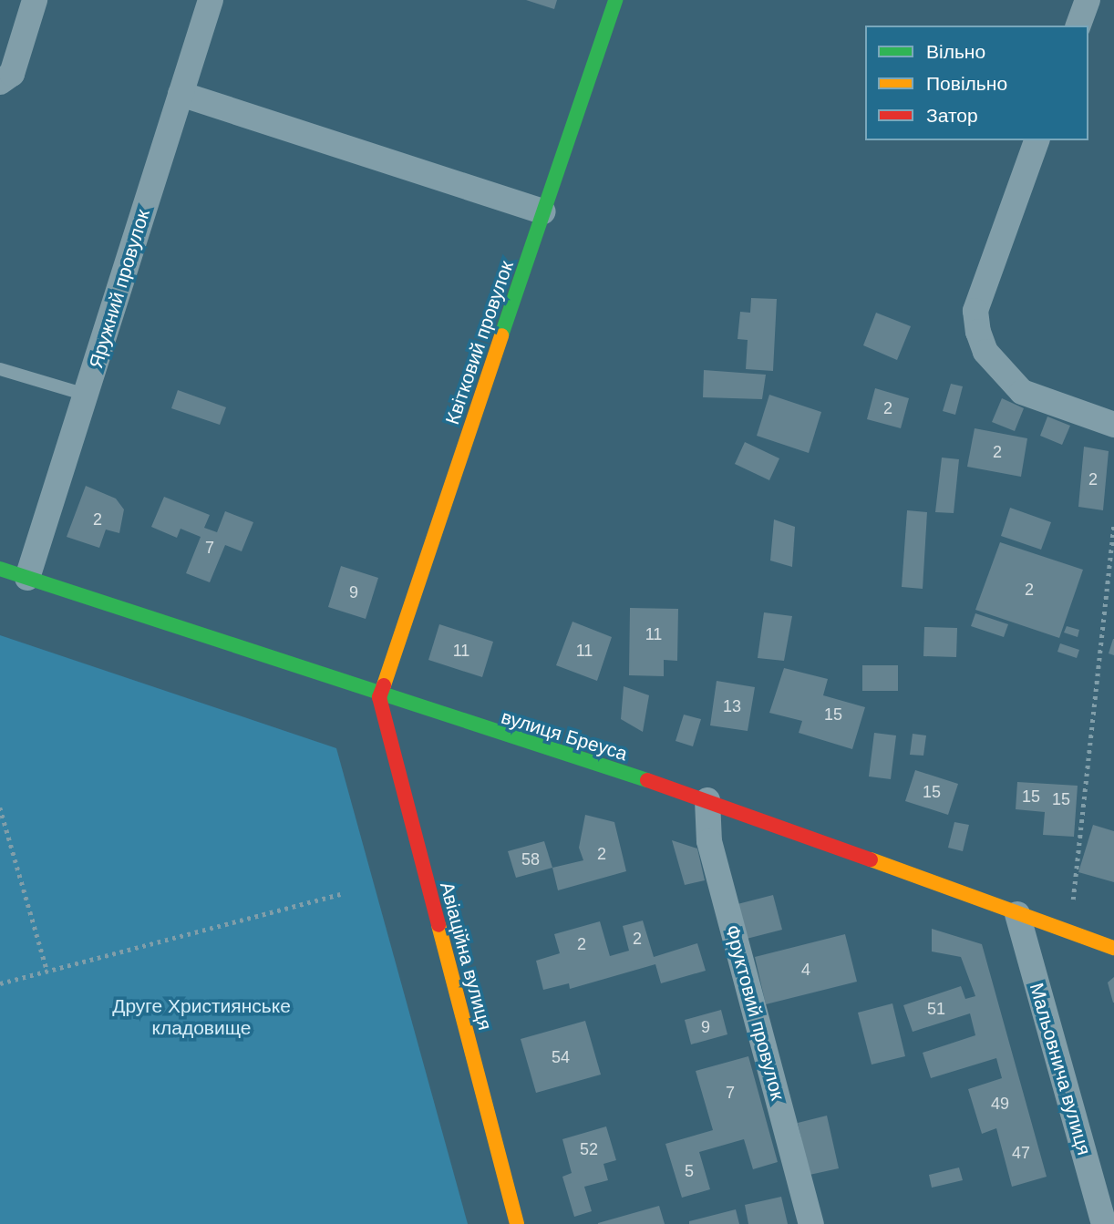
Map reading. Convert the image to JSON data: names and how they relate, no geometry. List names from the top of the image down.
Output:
{
  "streets": {
    "street": [
      "Яружний провулок",
      "Квітковий провулок",
      "вулиця Бреуса",
      "Авіаційна вулиця",
      "Фруктовий провулок",
      "Мальовнича вулиця"
    ]
  },
  "crossings": [
    ["Яружний провулок", "вулиця Бреуса"],
    ["Квітковий провулок", "вулиця Бреуса"],
    ["Квітковий провулок", "Авіаційна вулиця"],
    ["вулиця Бреуса", "Авіаційна вулиця"],
    ["вулиця Бреуса", "Фруктовий провулок"],
    ["вулиця Бреуса", "Мальовнича вулиця"]
  ],
  "parks": ["Друге Християнське кладовище"],
  "house_numbers": [
    "2",
    "2",
    "2",
    "2",
    "7",
    "2",
    "9",
    "11",
    "11",
    "11",
    "13",
    "15",
    "15",
    "15",
    "15",
    "2",
    "58",
    "2",
    "2",
    "4",
    "51",
    "9",
    "54",
    "7",
    "49",
    "52",
    "47",
    "5"
  ],
  "legend": ["Вільно", "Повільно", "Затор"]
}
